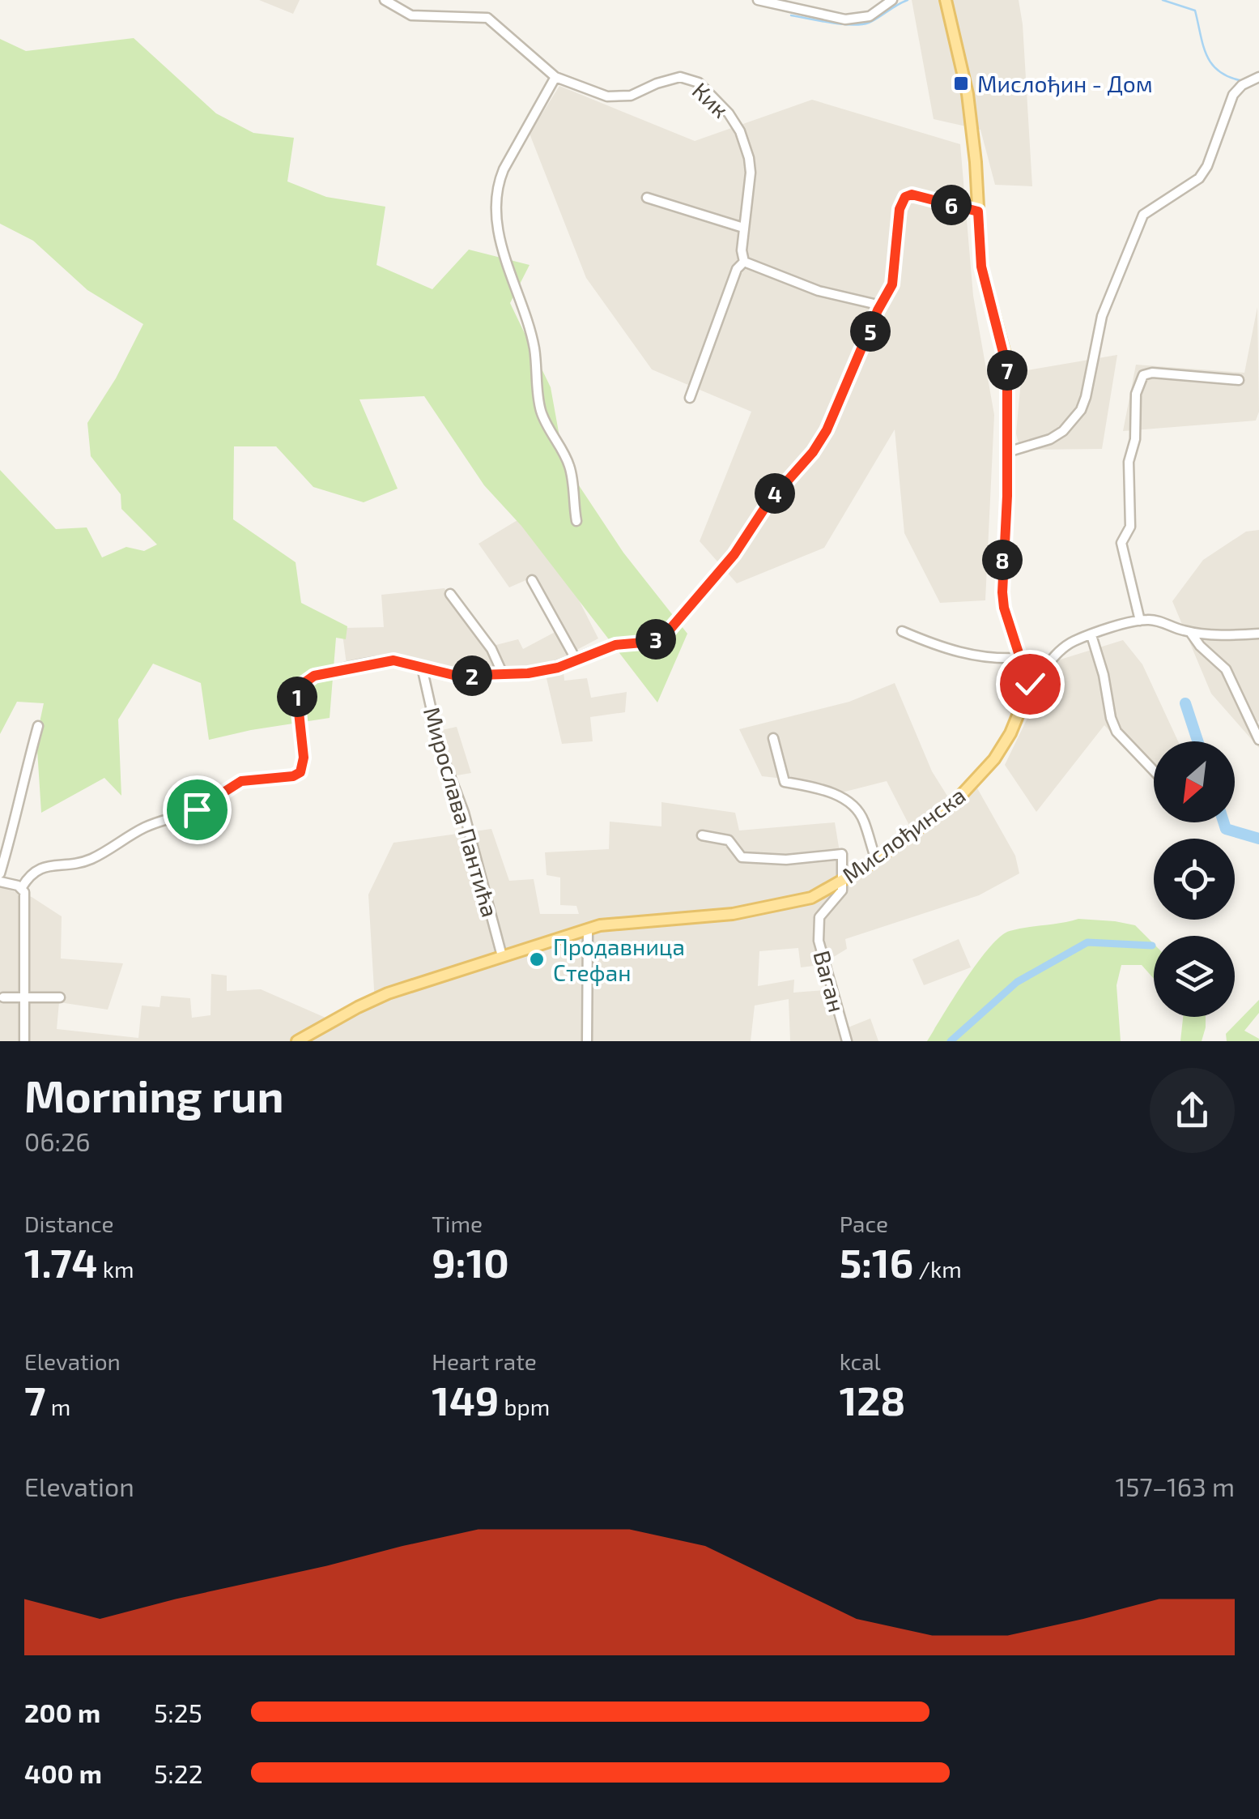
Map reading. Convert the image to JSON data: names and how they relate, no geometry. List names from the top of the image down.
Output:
{
  "streets": {
    "main road": ["Мислођинска"],
    "street": ["Кик", "Мирослава Пантића", "Ваган"]
  },
  "crossings": [
    ["Мирослава Пантића", "Мислођинска"],
    ["Мислођинска", "Ваган"]
  ],
  "places": {
    "transit": ["Мислођин - Дом"],
    "other": ["Продавница Стефан"]
  },
  "north": "bottom left",
  "page": {
    "pins": [
      "6",
      "5",
      "7",
      "4",
      "8",
      "3",
      "2",
      "1"
    ],
    "heading": ["Morning run", "06:26"],
    "stats": [
      ["Distance", "1.74 km"],
      ["Time", "9:10"],
      ["Pace", "5:16 /km"],
      ["Elevation", "7 m"],
      ["Heart rate", "149 bpm"],
      ["kcal", "128"]
    ],
    "chart": ["Elevation", "157–163 m"],
    "list": [
      {
        "name": "200 m",
        "note": "5:25"
      },
      {
        "name": "400 m",
        "note": "5:22"
      }
    ]
  }
}
